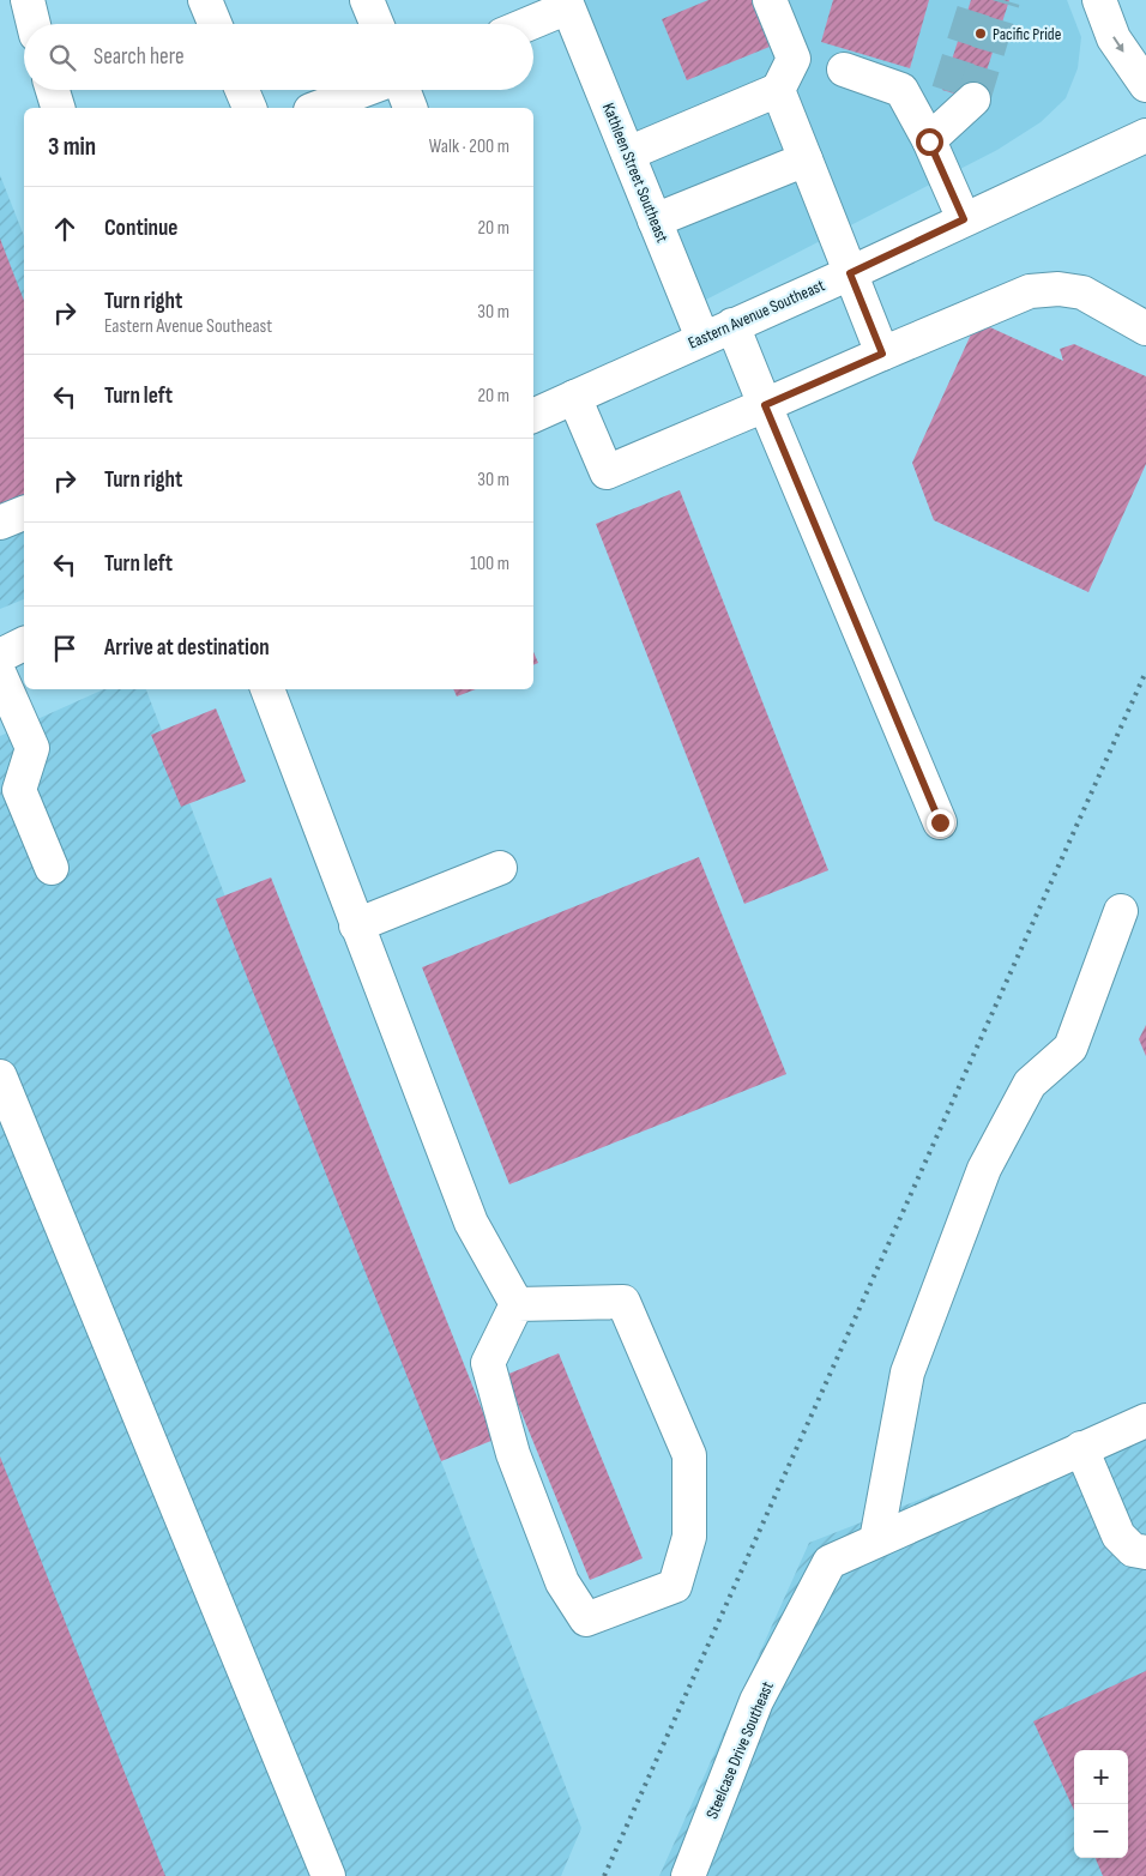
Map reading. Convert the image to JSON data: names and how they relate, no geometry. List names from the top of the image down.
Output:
{
  "streets": {
    "street": ["Kathleen Street Southeast", "Eastern Avenue Southeast", "Steelcase Drive Southeast"]
  },
  "crossings": [
    ["Kathleen Street Southeast", "Eastern Avenue Southeast"]
  ],
  "places": ["Pacific Pride"],
  "page": {
    "search": "Search here",
    "heading": ["3 min", "Walk · 200 m"],
    "list": [
      ["Continue", "20 m"],
      ["Turn right", "Eastern Avenue Southeast", "30 m"],
      ["Turn left", "20 m"],
      ["Turn right", "30 m"],
      ["Turn left", "100 m"],
      "Arrive at destination"
    ],
    "map_buttons": ["+", "−"]
  }
}
